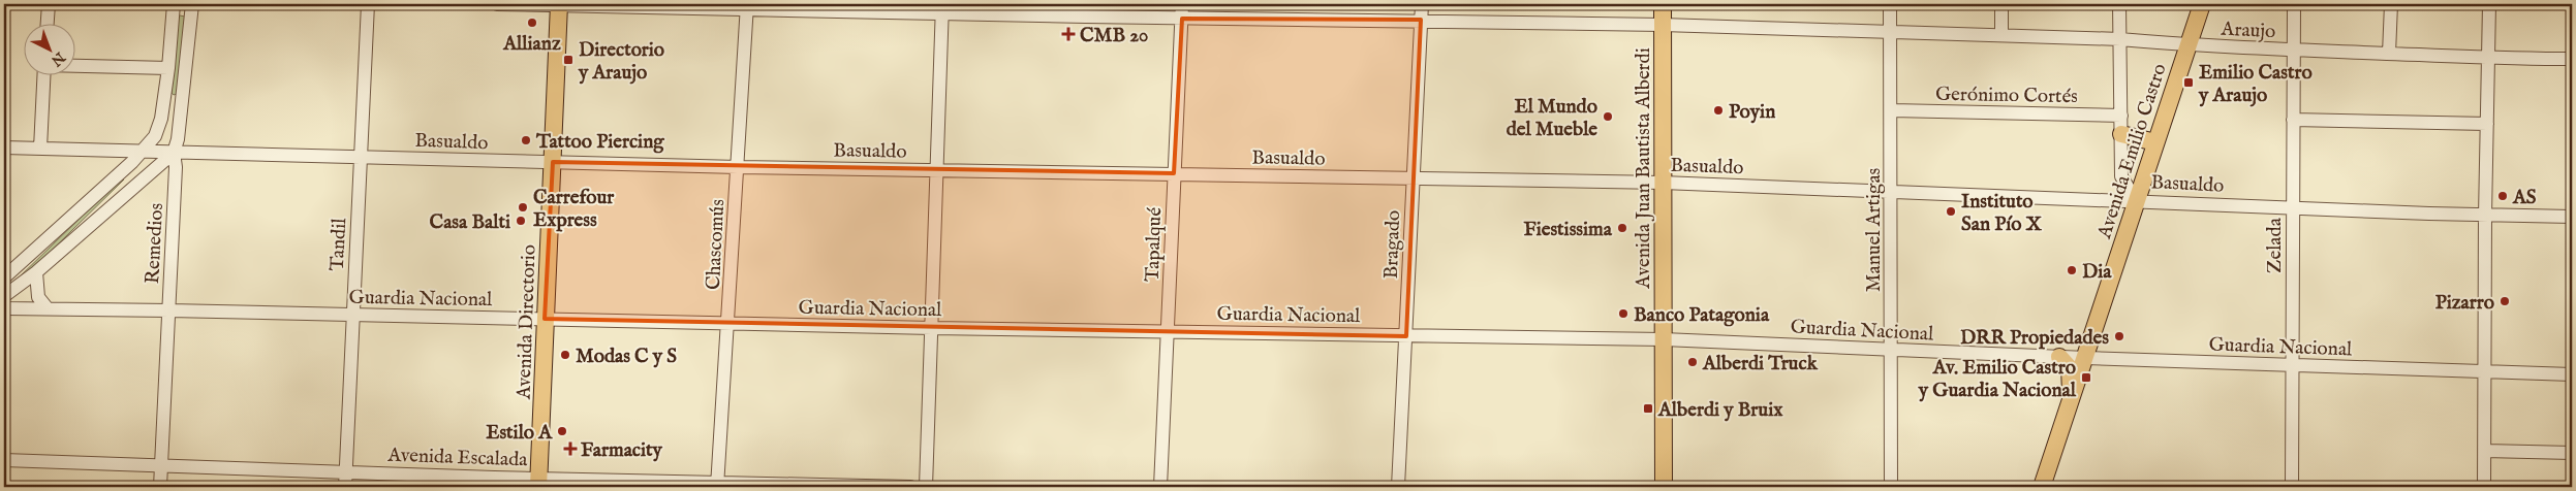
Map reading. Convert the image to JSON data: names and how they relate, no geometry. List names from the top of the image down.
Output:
{
  "streets": {
    "main road": ["Avenida Emilio Castro", "Avenida Juan Bautista Alberdi", "Avenida Directorio"],
    "street": [
      "Araujo",
      "Gerónimo Cortés",
      "Basualdo",
      "Manuel Artigas",
      "Remedios",
      "Tandil",
      "Chascomús",
      "Tapalqué",
      "Bragado",
      "Zelada",
      "Guardia Nacional",
      "Avenida Escalada"
    ]
  },
  "crossings": [
    ["Araujo", "Avenida Emilio Castro"],
    ["Araujo", "Avenida Juan Bautista Alberdi"],
    ["Araujo", "Manuel Artigas"],
    ["Araujo", "Chascomús"],
    ["Araujo", "Tapalqué"],
    ["Araujo", "Bragado"],
    ["Araujo", "Zelada"],
    ["Araujo", "Avenida Directorio"],
    ["Gerónimo Cortés", "Manuel Artigas"],
    ["Basualdo", "Avenida Emilio Castro"],
    ["Basualdo", "Avenida Juan Bautista Alberdi"],
    ["Basualdo", "Manuel Artigas"],
    ["Basualdo", "Remedios"],
    ["Basualdo", "Tandil"],
    ["Basualdo", "Chascomús"],
    ["Basualdo", "Tapalqué"],
    ["Basualdo", "Bragado"],
    ["Basualdo", "Zelada"],
    ["Basualdo", "Avenida Directorio"],
    ["Avenida Emilio Castro", "Guardia Nacional"],
    ["Avenida Juan Bautista Alberdi", "Guardia Nacional"],
    ["Manuel Artigas", "Guardia Nacional"],
    ["Remedios", "Guardia Nacional"],
    ["Remedios", "Avenida Escalada"],
    ["Tandil", "Guardia Nacional"],
    ["Tandil", "Avenida Escalada"],
    ["Chascomús", "Guardia Nacional"],
    ["Chascomús", "Avenida Escalada"],
    ["Tapalqué", "Guardia Nacional"],
    ["Bragado", "Guardia Nacional"],
    ["Zelada", "Guardia Nacional"],
    ["Guardia Nacional", "Avenida Directorio"],
    ["Avenida Directorio", "Avenida Escalada"]
  ],
  "places": {
    "other": [
      "Allianz",
      "Poyin",
      "El Mundo del Mueble",
      "Tattoo Piercing",
      "AS",
      "Carrefour Express",
      "Instituto San Pío X",
      "Casa Balti",
      "Fiestissima",
      "Dia",
      "Pizarro",
      "Banco Patagonia",
      "DRR Propiedades",
      "Modas C y S",
      "Alberdi Truck",
      "Estilo A"
    ],
    "health": ["CMB 20", "Farmacity"],
    "transit": [
      "Directorio y Araujo",
      "Emilio Castro y Araujo",
      "Av. Emilio Castro y Guardia Nacional",
      "Alberdi y Bruix"
    ]
  },
  "north": "bottom right"
}
